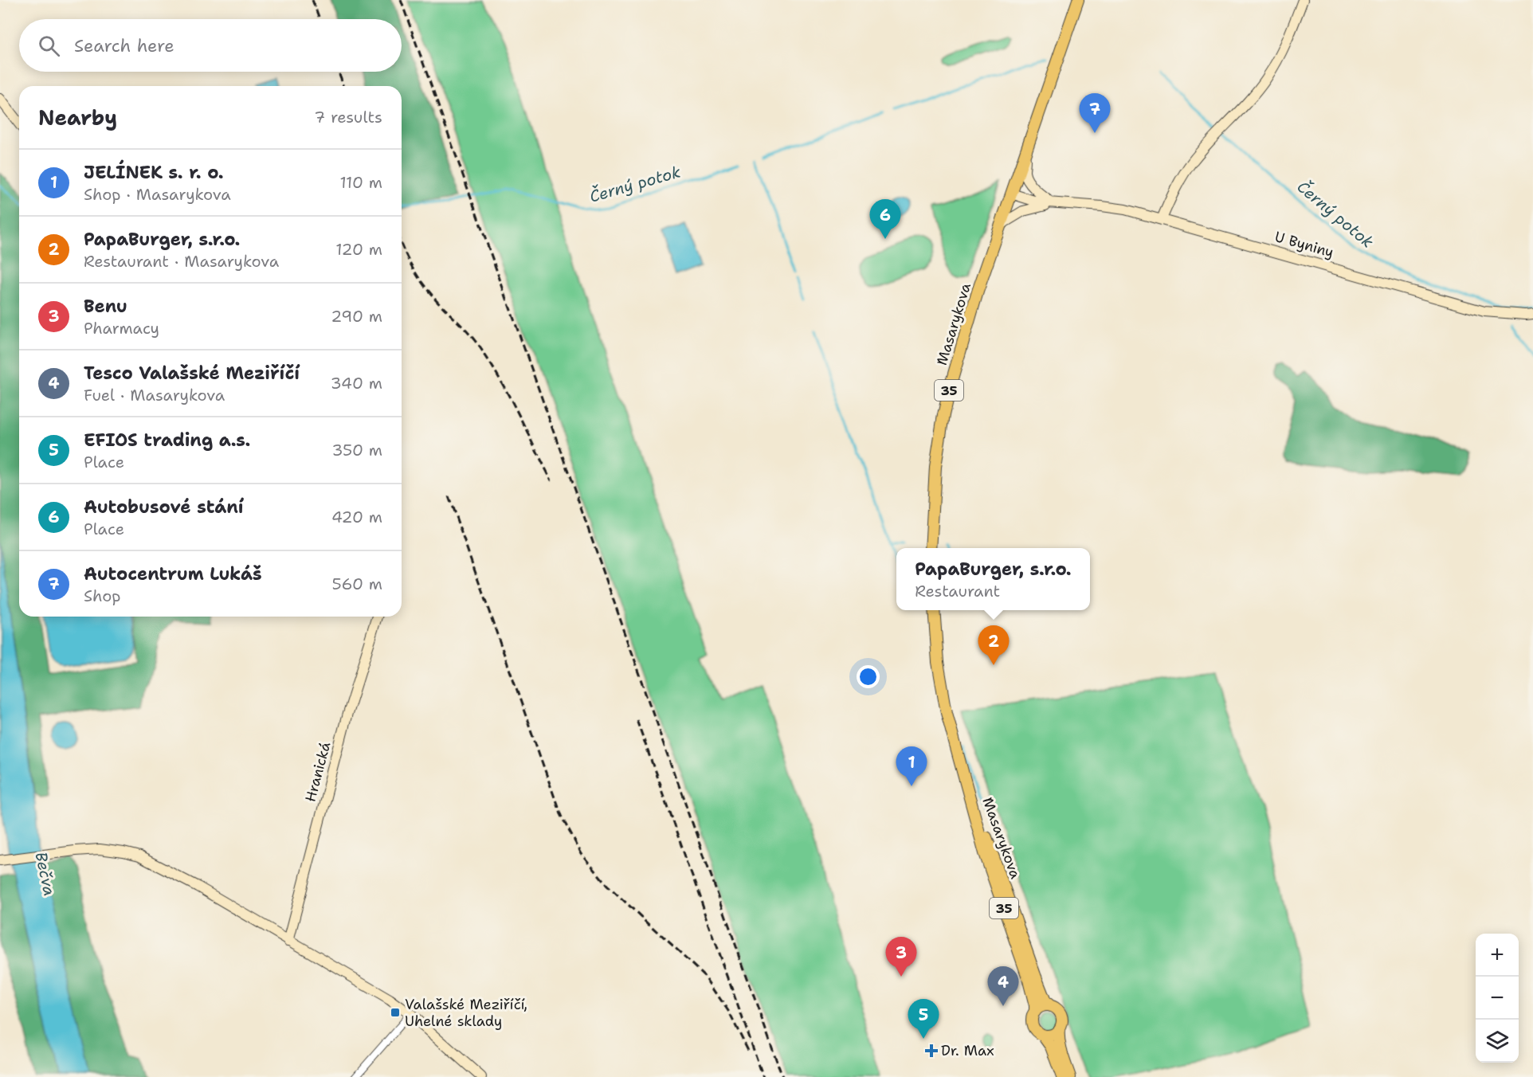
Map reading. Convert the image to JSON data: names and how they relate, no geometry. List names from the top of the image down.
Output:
{
  "streets": {
    "main road": ["Masarykova", "35"],
    "street": ["U Byniny", "Hranická"]
  },
  "crossings": [
    ["Masarykova", "35"]
  ],
  "water": ["Černý potok", "Bečva"],
  "places": {
    "transit": ["Valašské Meziříčí, Uhelné sklady"],
    "health": ["Dr. Max"]
  },
  "page": {
    "search": "Search here",
    "heading": ["Nearby", "7 results"],
    "pins": [
      "7",
      "6",
      "2",
      "1",
      "3",
      "4",
      "5"
    ],
    "list": [
      {
        "mark": "1",
        "name": "JELÍNEK s. r. o.",
        "note": "Shop · Masarykova",
        "value": "110 m"
      },
      {
        "mark": "2",
        "name": "PapaBurger, s.r.o.",
        "note": "Restaurant · Masarykova",
        "value": "120 m"
      },
      {
        "mark": "3",
        "name": "Benu",
        "note": "Pharmacy",
        "value": "290 m"
      },
      {
        "mark": "4",
        "name": "Tesco Valašské Meziříčí",
        "note": "Fuel · Masarykova",
        "value": "340 m"
      },
      {
        "mark": "5",
        "name": "EFIOS trading a.s.",
        "note": "Place",
        "value": "350 m"
      },
      {
        "mark": "6",
        "name": "Autobusové stání",
        "note": "Place",
        "value": "420 m"
      },
      {
        "mark": "7",
        "name": "Autocentrum Lukáš",
        "note": "Shop",
        "value": "560 m"
      }
    ],
    "popup": ["PapaBurger, s.r.o.", "Restaurant"],
    "map_buttons": ["+", "−"]
  }
}
